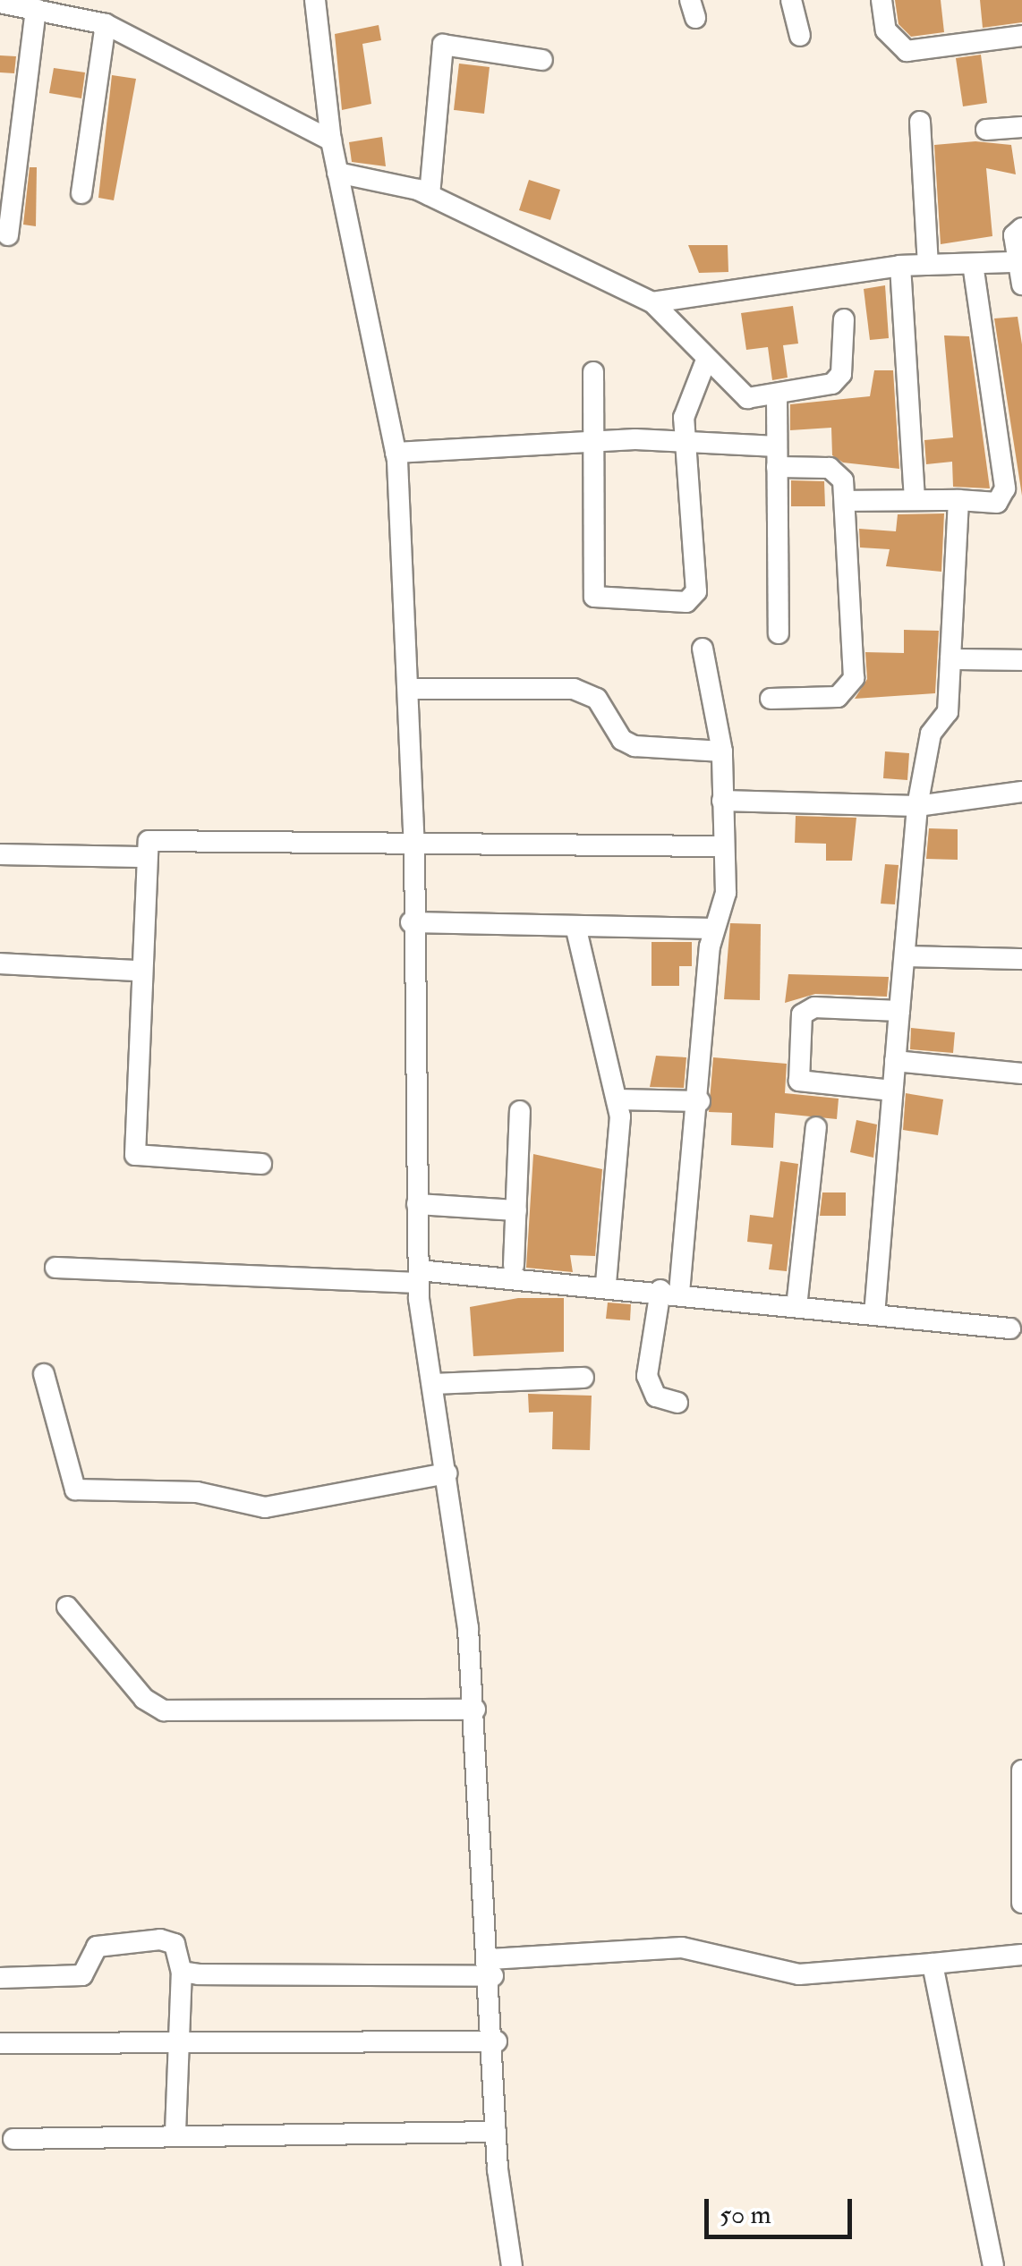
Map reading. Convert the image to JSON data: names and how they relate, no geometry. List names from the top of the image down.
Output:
{
  "scale_bar": "50 m"
}
